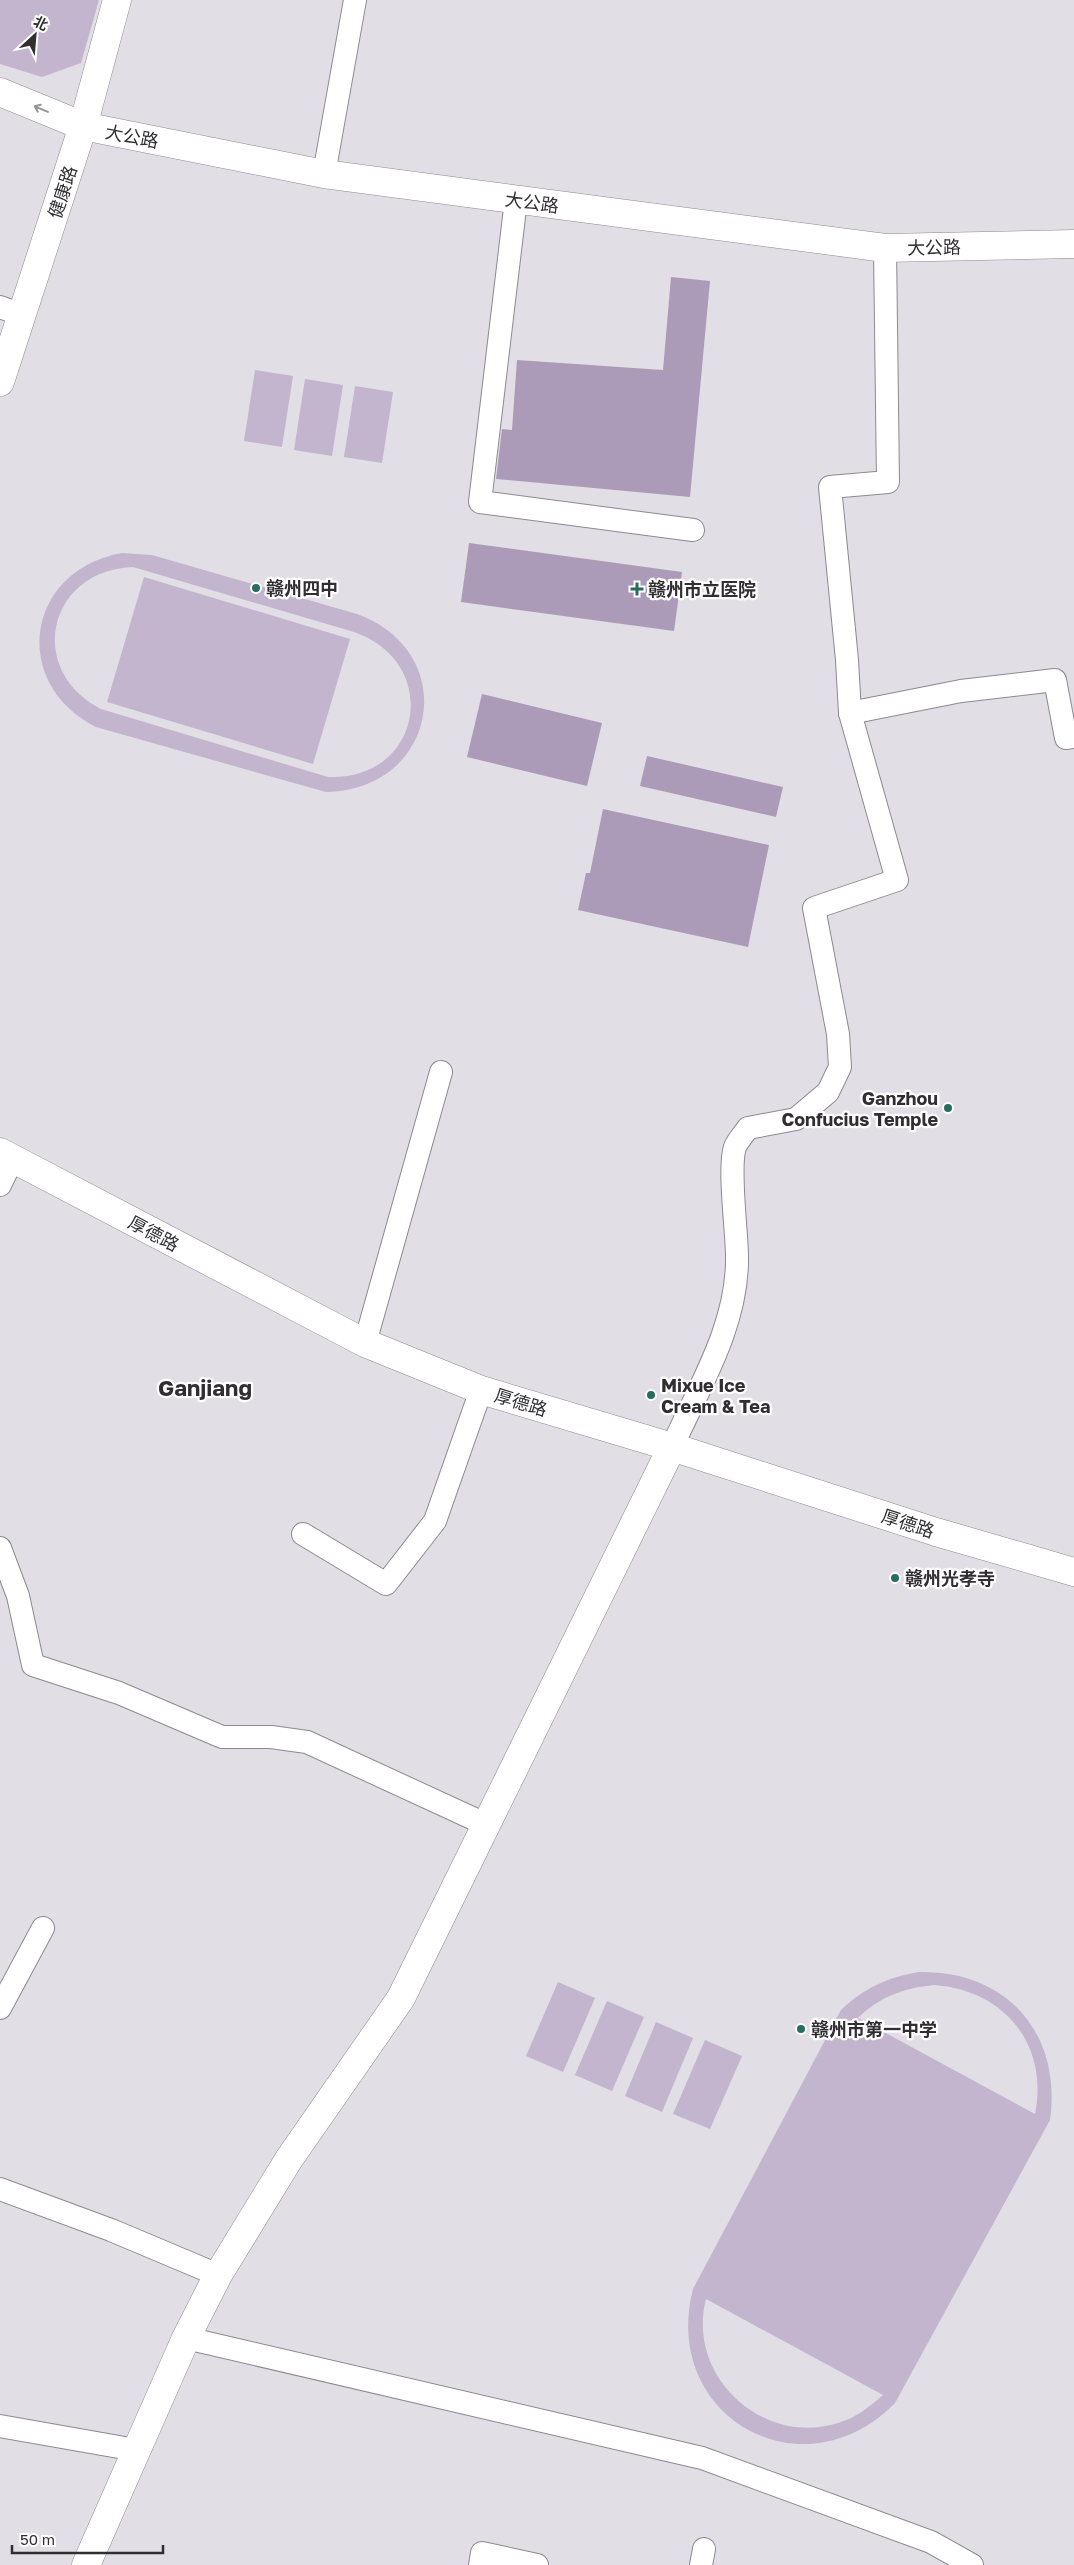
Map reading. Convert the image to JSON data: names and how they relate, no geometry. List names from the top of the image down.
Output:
{
  "streets": {
    "street": ["大公路", "健康路", "厚德路"]
  },
  "crossings": [
    ["大公路", "健康路"]
  ],
  "districts": ["Ganjiang"],
  "places": {
    "other": [
      "赣州四中",
      "Ganzhou Confucius Temple",
      "Mixue Ice Cream & Tea",
      "赣州光孝寺",
      "赣州市第一中学"
    ],
    "health": ["赣州市立医院"]
  },
  "scale_bar": "50 m",
  "north": "top right"
}
